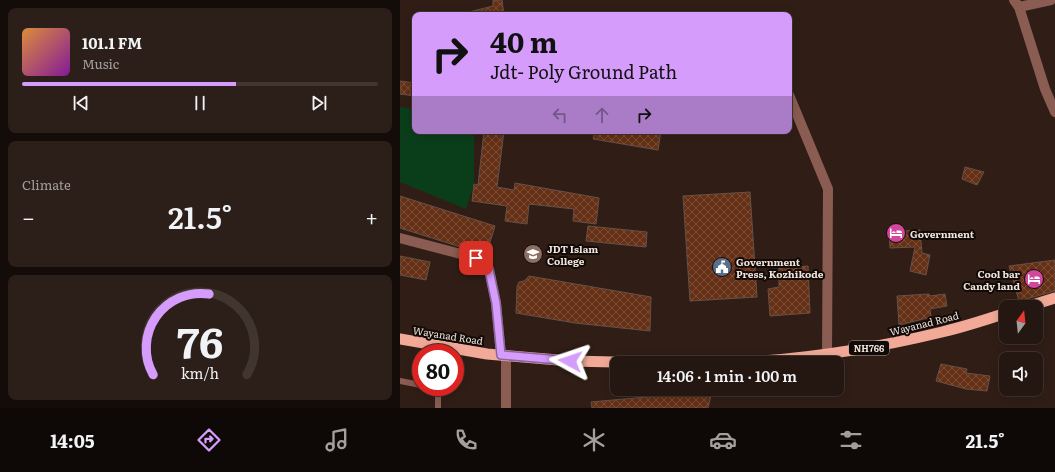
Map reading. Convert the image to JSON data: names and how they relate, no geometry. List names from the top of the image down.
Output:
{
  "streets": {
    "highway": ["Wayanad Road", "NH766"]
  },
  "places": {
    "hotel": ["Government", "Cool bar Candy land"],
    "school or university": ["JDT Islam College"],
    "public building": ["Government Press, Kozhikode"]
  },
  "north": "top",
  "page": {
    "turn": ["40 m", "Jdt- Poly Ground Path"],
    "song": ["101.1 FM", "Music"],
    "tile": "Climate",
    "heat": ["−", "21.5°", "+"],
    "limit": "80",
    "trip": "14:06 · 1 min · 100 m",
    "tabs": ["14:05", "21.5°"],
    "gauge": ["76", "km/h"]
  }
}
